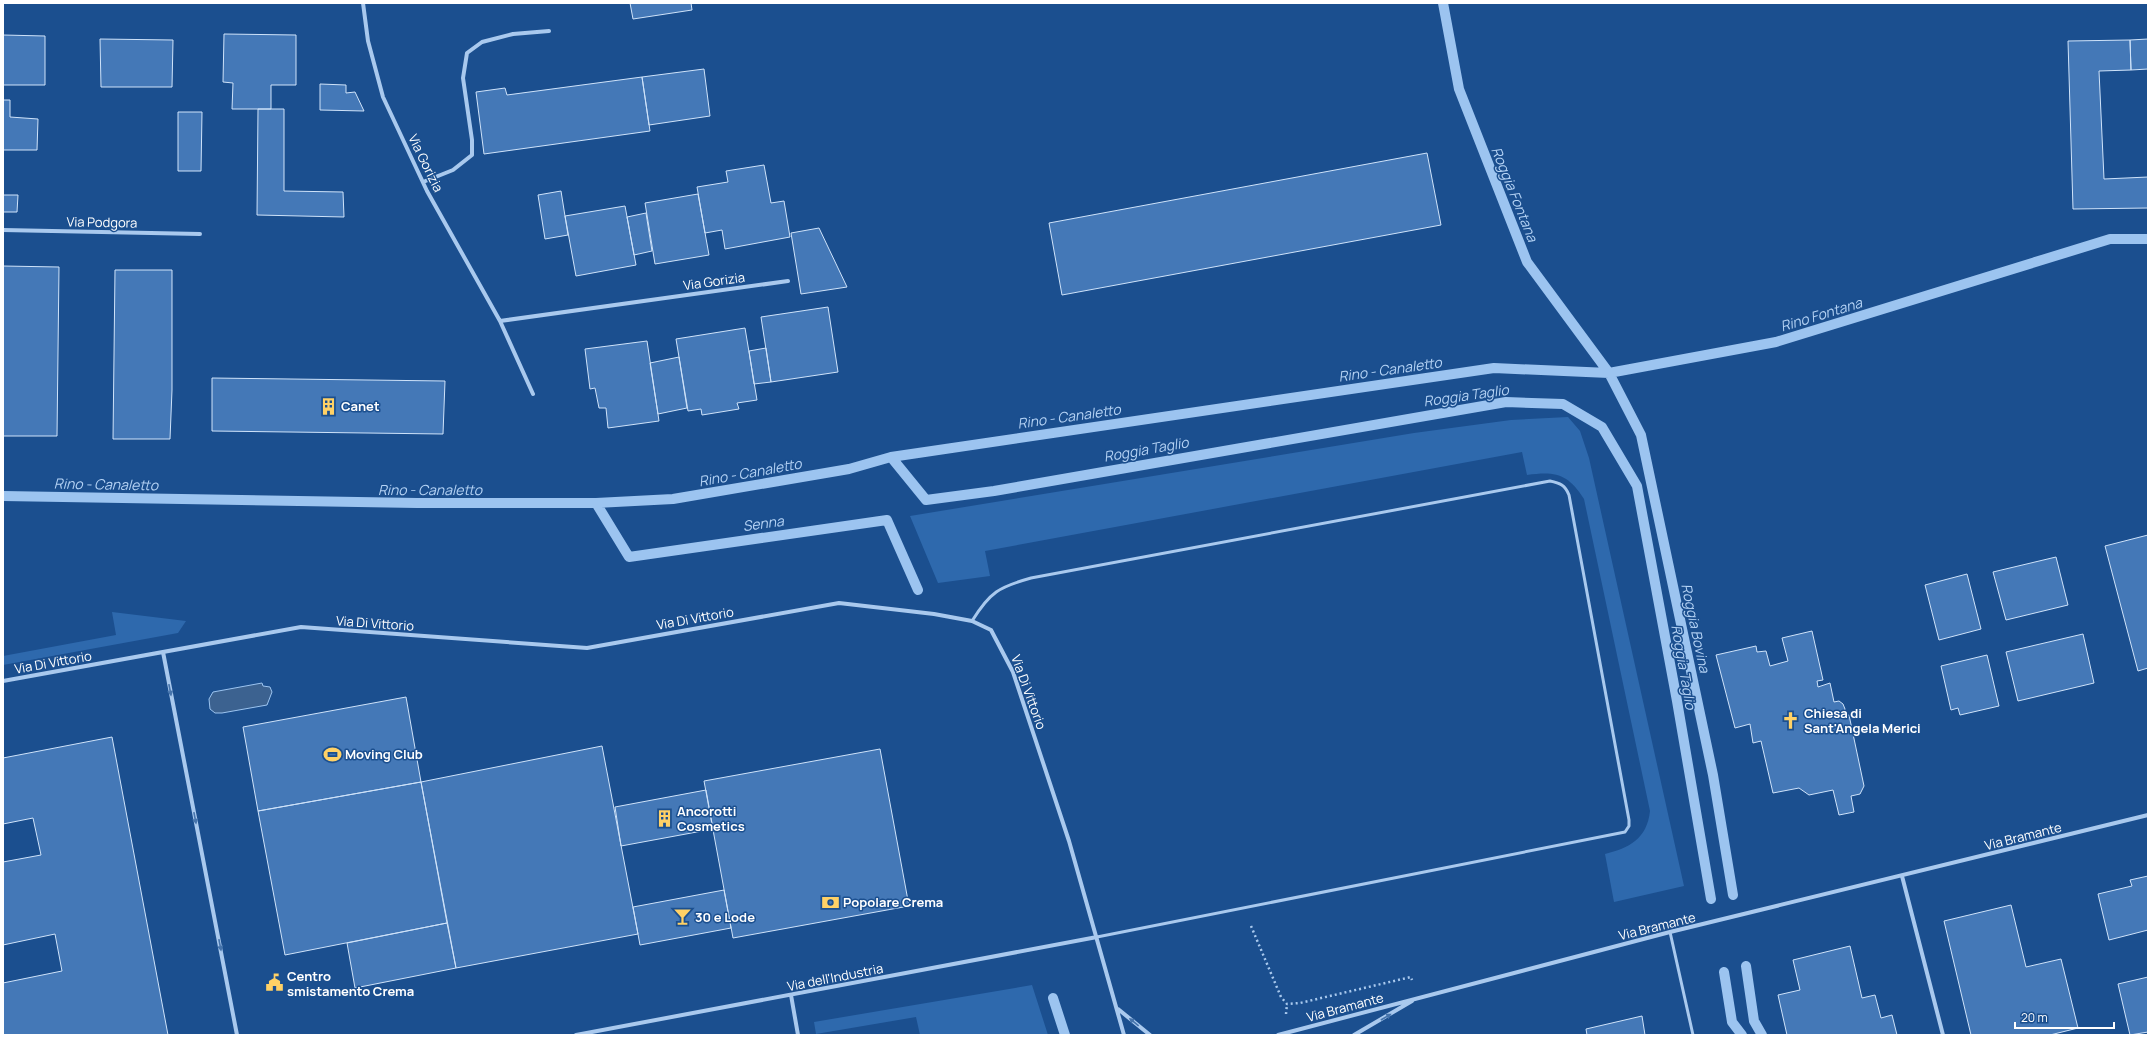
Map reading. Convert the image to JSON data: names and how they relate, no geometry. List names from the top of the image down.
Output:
{
  "streets": {
    "street": [
      "Via Gorizia",
      "Via Podgora",
      "Via Di Vittorio",
      "Via Bramante",
      "Via dell'Industria"
    ]
  },
  "crossings": [
    ["Via Di Vittorio", "Via dell'Industria"]
  ],
  "water": [
    "Roggia Fontana",
    "Rino Fontana",
    "Rino - Canaletto",
    "Roggia Taglio",
    "Senna",
    "Roggia Bovina"
  ],
  "places": {
    "building": ["Canet", "Ancorotti Cosmetics"],
    "church": ["Chiesa di Sant'Angela Merici"],
    "sports": ["Moving Club"],
    "bank": ["Popolare Crema"],
    "bar": ["30 e Lode"],
    "public building": ["Centro smistamento Crema"]
  },
  "scale_bar": "20 m"
}
